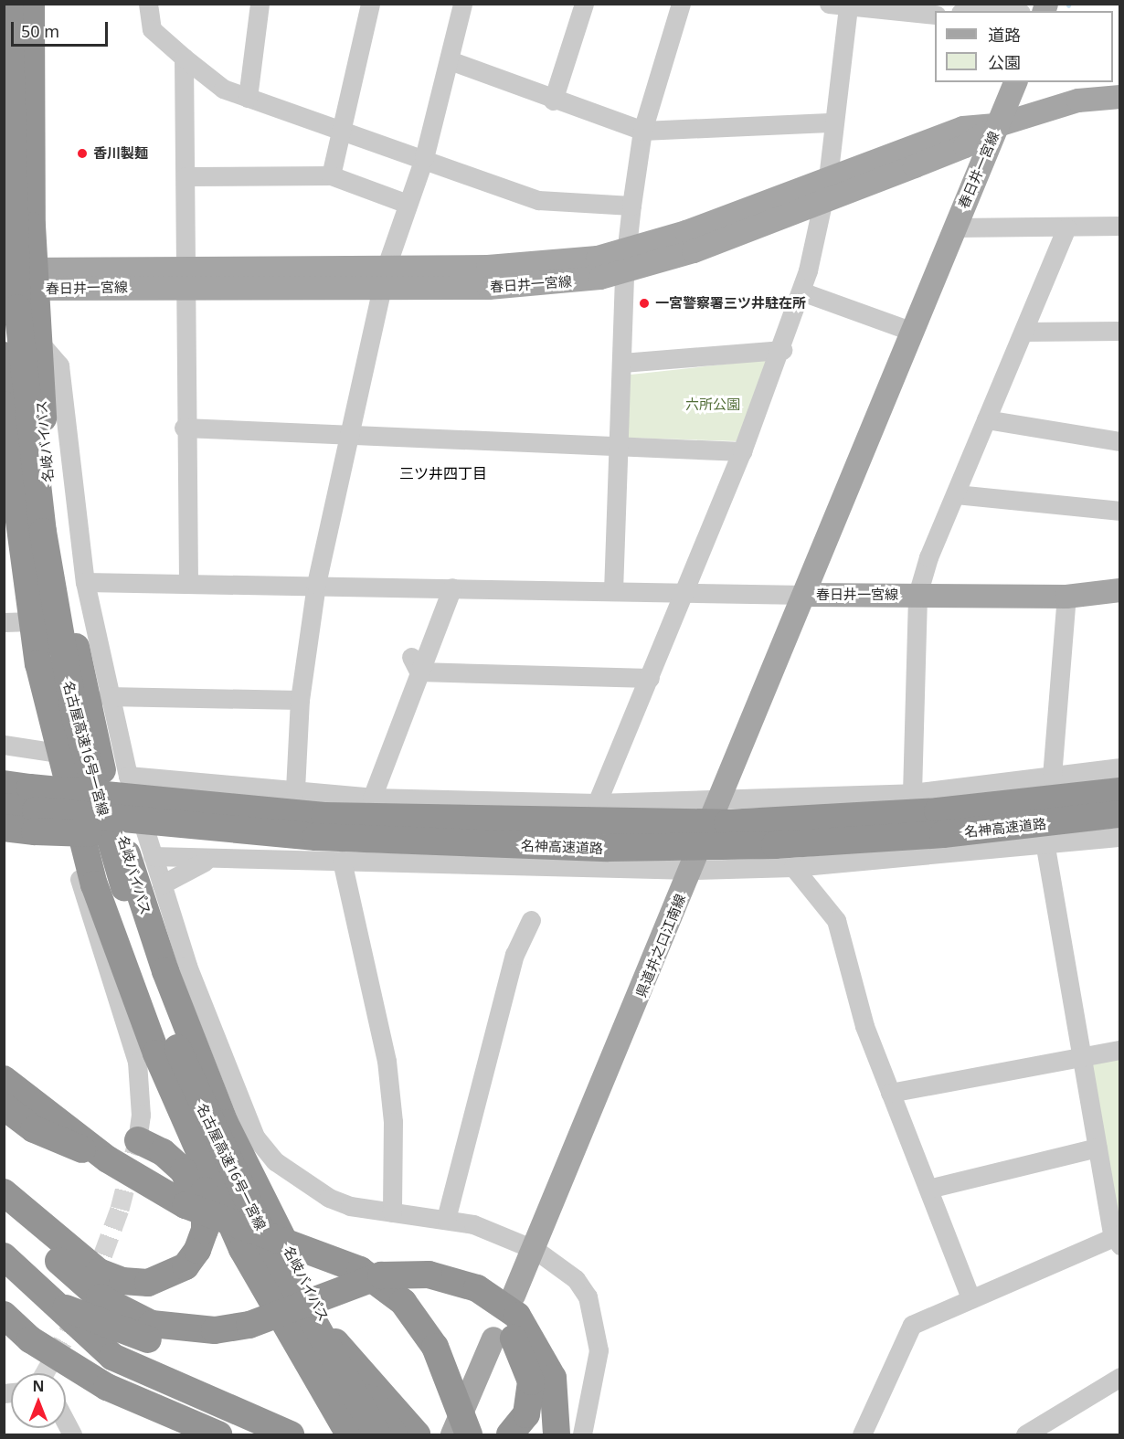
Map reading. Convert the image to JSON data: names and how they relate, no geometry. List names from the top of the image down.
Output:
{
  "streets": {
    "highway": ["名岐バイパス", "名古屋高速16号一宮線", "名神高速道路"],
    "main road": ["春日井一宮線", "県道井之口江南線"]
  },
  "crossings": [
    ["春日井一宮線", "名岐バイパス"],
    ["春日井一宮線", "県道井之口江南線"]
  ],
  "districts": ["三ツ井四丁目"],
  "parks": ["六所公園"],
  "places": ["香川製麺", "一宮警察署三ツ井駐在所"],
  "legend": ["道路", "公園"],
  "scale_bar": "50 m",
  "north": "top"
}
